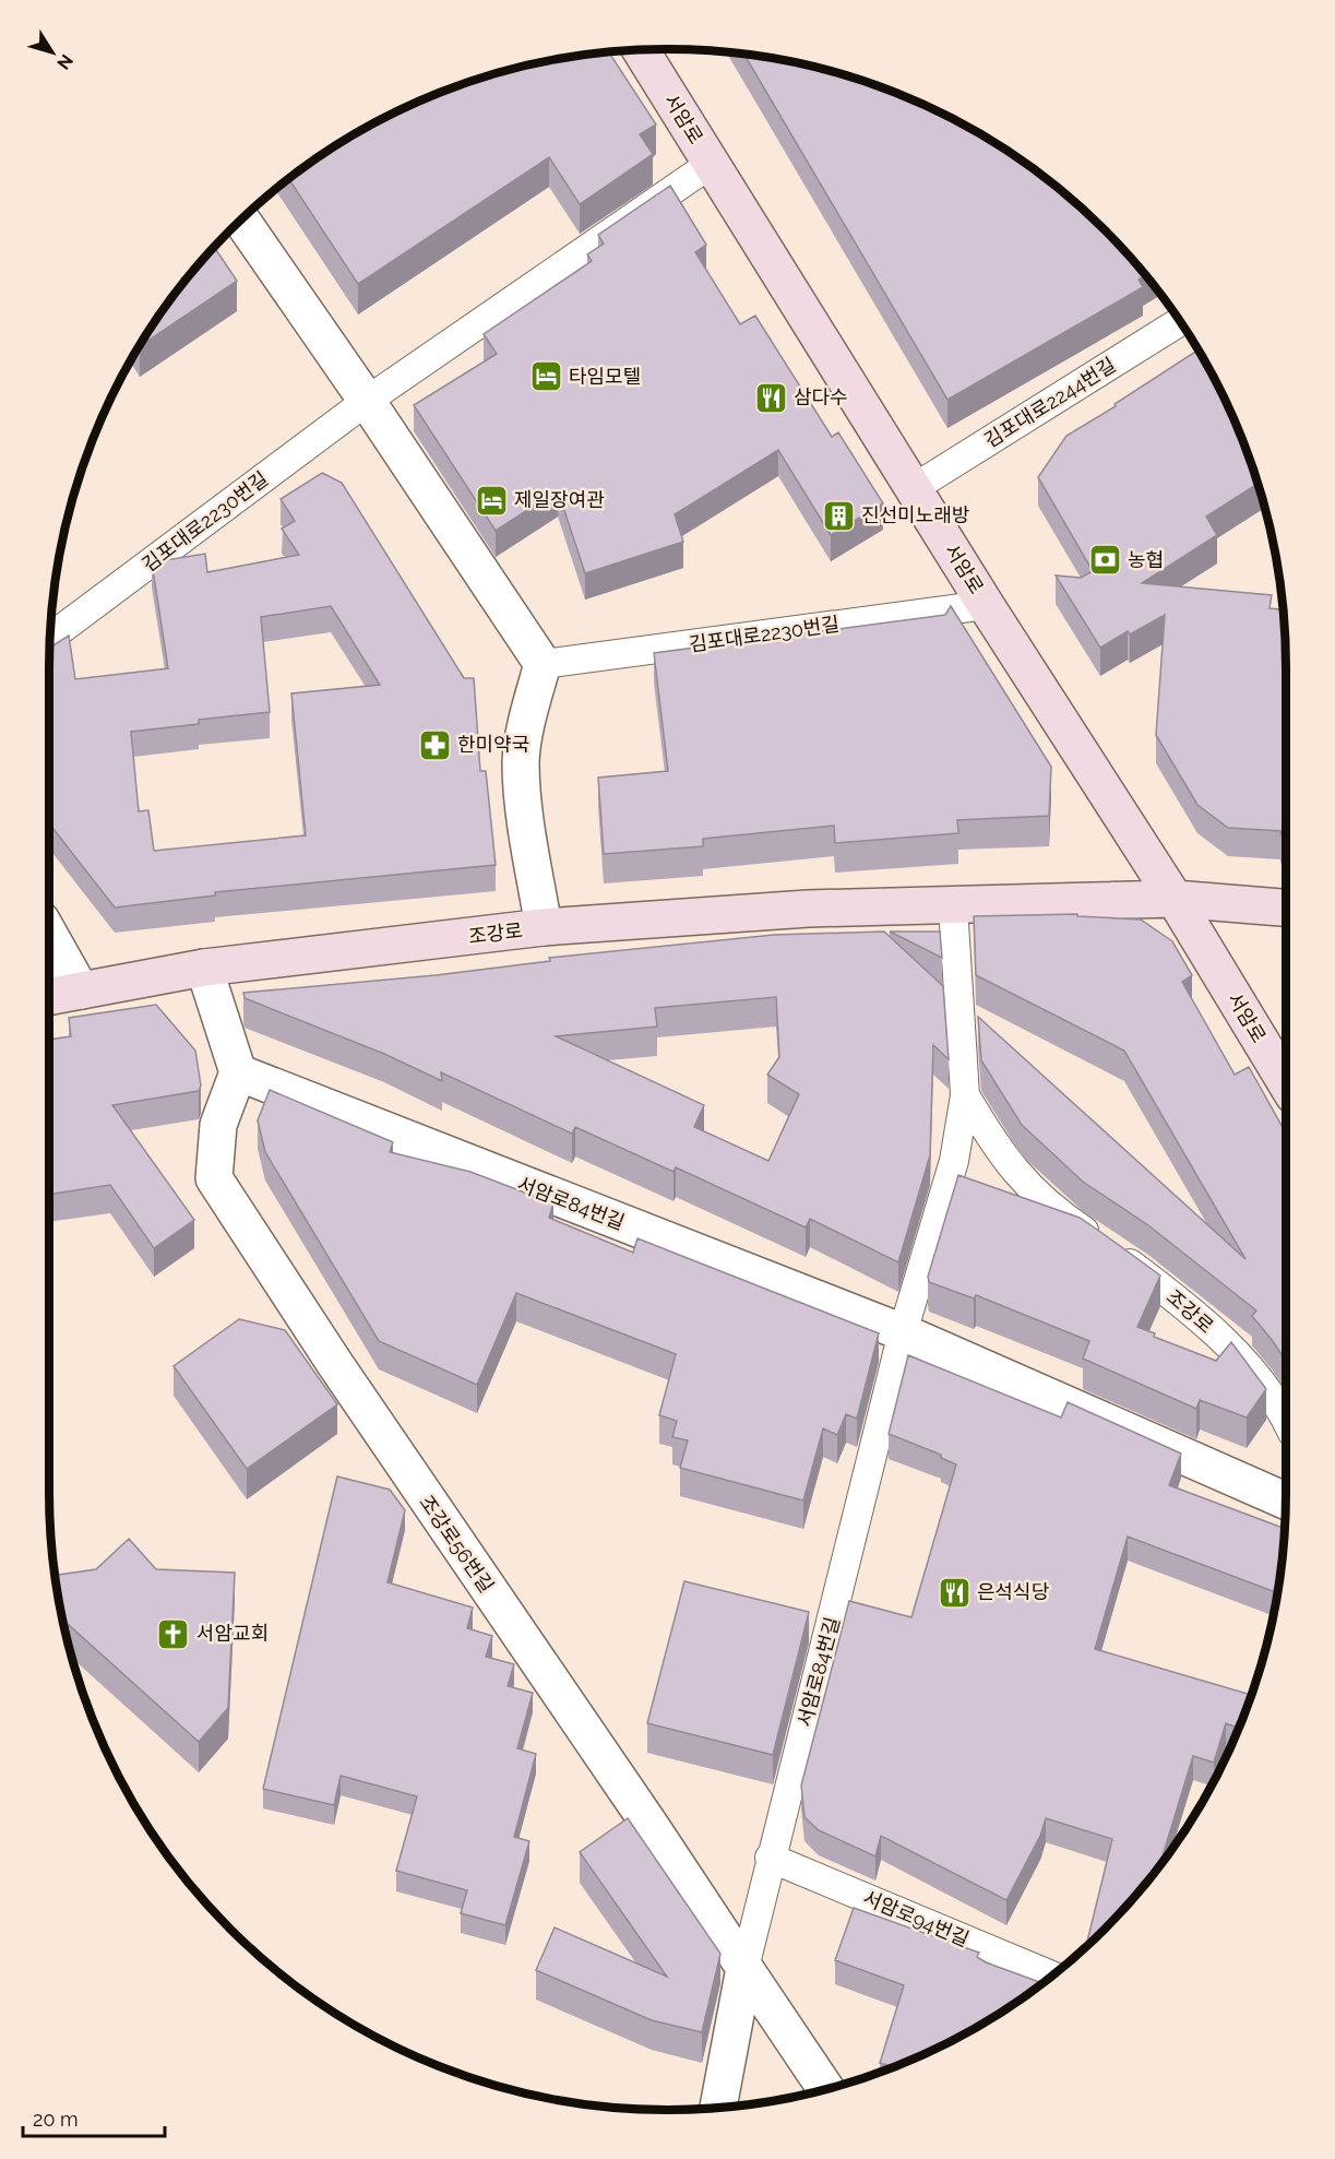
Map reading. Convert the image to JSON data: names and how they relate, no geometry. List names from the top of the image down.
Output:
{
  "streets": {
    "street": [
      "서암로",
      "조강로",
      "서암로84번길",
      "조강로56번길"
    ],
    "lane": ["김포대로2244번길", "김포대로2230번길", "서암로94번길"]
  },
  "crossings": [
    ["서암로", "김포대로2244번길"],
    ["서암로", "김포대로2230번길"],
    ["서암로", "조강로"],
    ["조강로", "서암로84번길"],
    ["서암로84번길", "조강로56번길"],
    ["서암로84번길", "서암로94번길"]
  ],
  "places": {
    "hotel": ["타임모텔", "제일장여관"],
    "restaurant": ["삼다수", "은석식당"],
    "building": ["진선미노래방"],
    "bank": ["농협"],
    "pharmacy": ["한미약국"],
    "church": ["서암교회"]
  },
  "scale_bar": "20 m",
  "north": "bottom right"
}
